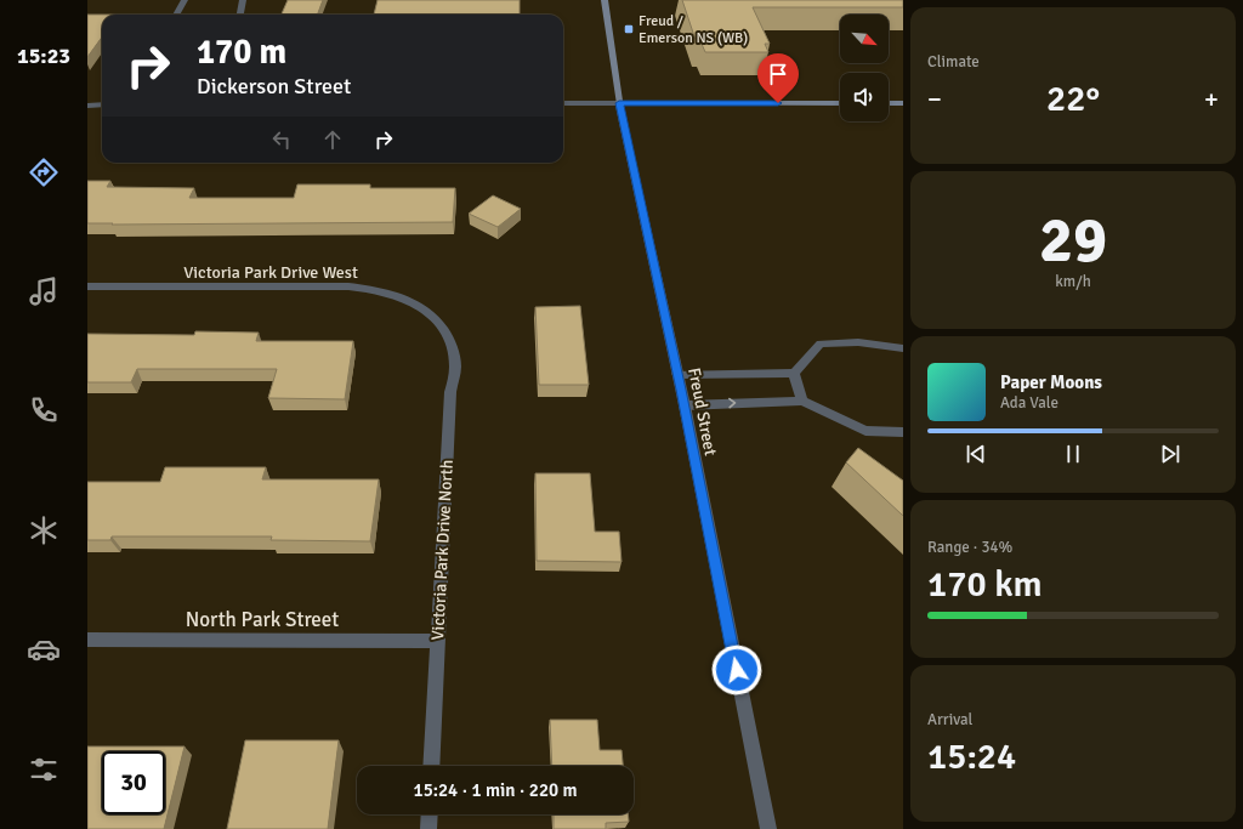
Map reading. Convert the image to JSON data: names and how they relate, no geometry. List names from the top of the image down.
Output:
{
  "streets": {
    "street": [
      "Victoria Park Drive West",
      "Freud Street",
      "Victoria Park Drive North",
      "North Park Street"
    ]
  },
  "crossings": [
    ["Victoria Park Drive West", "Victoria Park Drive North"],
    ["Victoria Park Drive North", "North Park Street"]
  ],
  "places": {
    "transit": ["Freud / Emerson NS (WB)"]
  },
  "north": "bottom right",
  "page": {
    "tabs": "15:23",
    "tile": [
      "Climate",
      ["29", "km/h"],
      ["Range · 34%", "170 km"],
      ["Arrival", "15:24"]
    ],
    "turn": ["170 m", "Dickerson Street"],
    "heat": ["−", "22°", "+"],
    "song": ["Paper Moons", "Ada Vale"],
    "limit": "30",
    "trip": "15:24 · 1 min · 220 m"
  }
}
